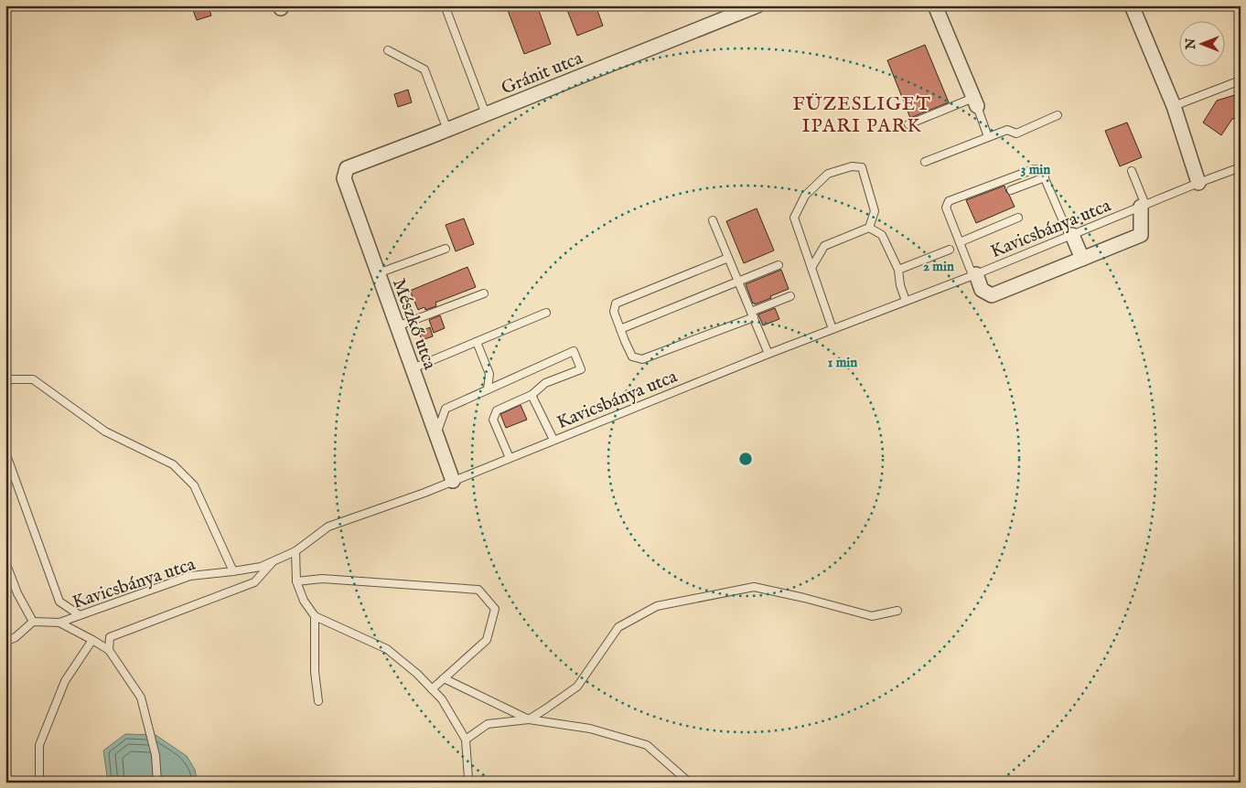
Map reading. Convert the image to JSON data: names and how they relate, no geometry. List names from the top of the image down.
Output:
{
  "streets": {
    "street": ["Gránit utca", "Mészkő utca"],
    "lane": ["Kavicsbánya utca"]
  },
  "crossings": [
    ["Gránit utca", "Mészkő utca"],
    ["Kavicsbánya utca", "Mészkő utca"]
  ],
  "districts": ["FÜZESLIGET IPARI PARK"],
  "north": "left",
  "rings": ["3 min", "2 min", "1 min"]
}
